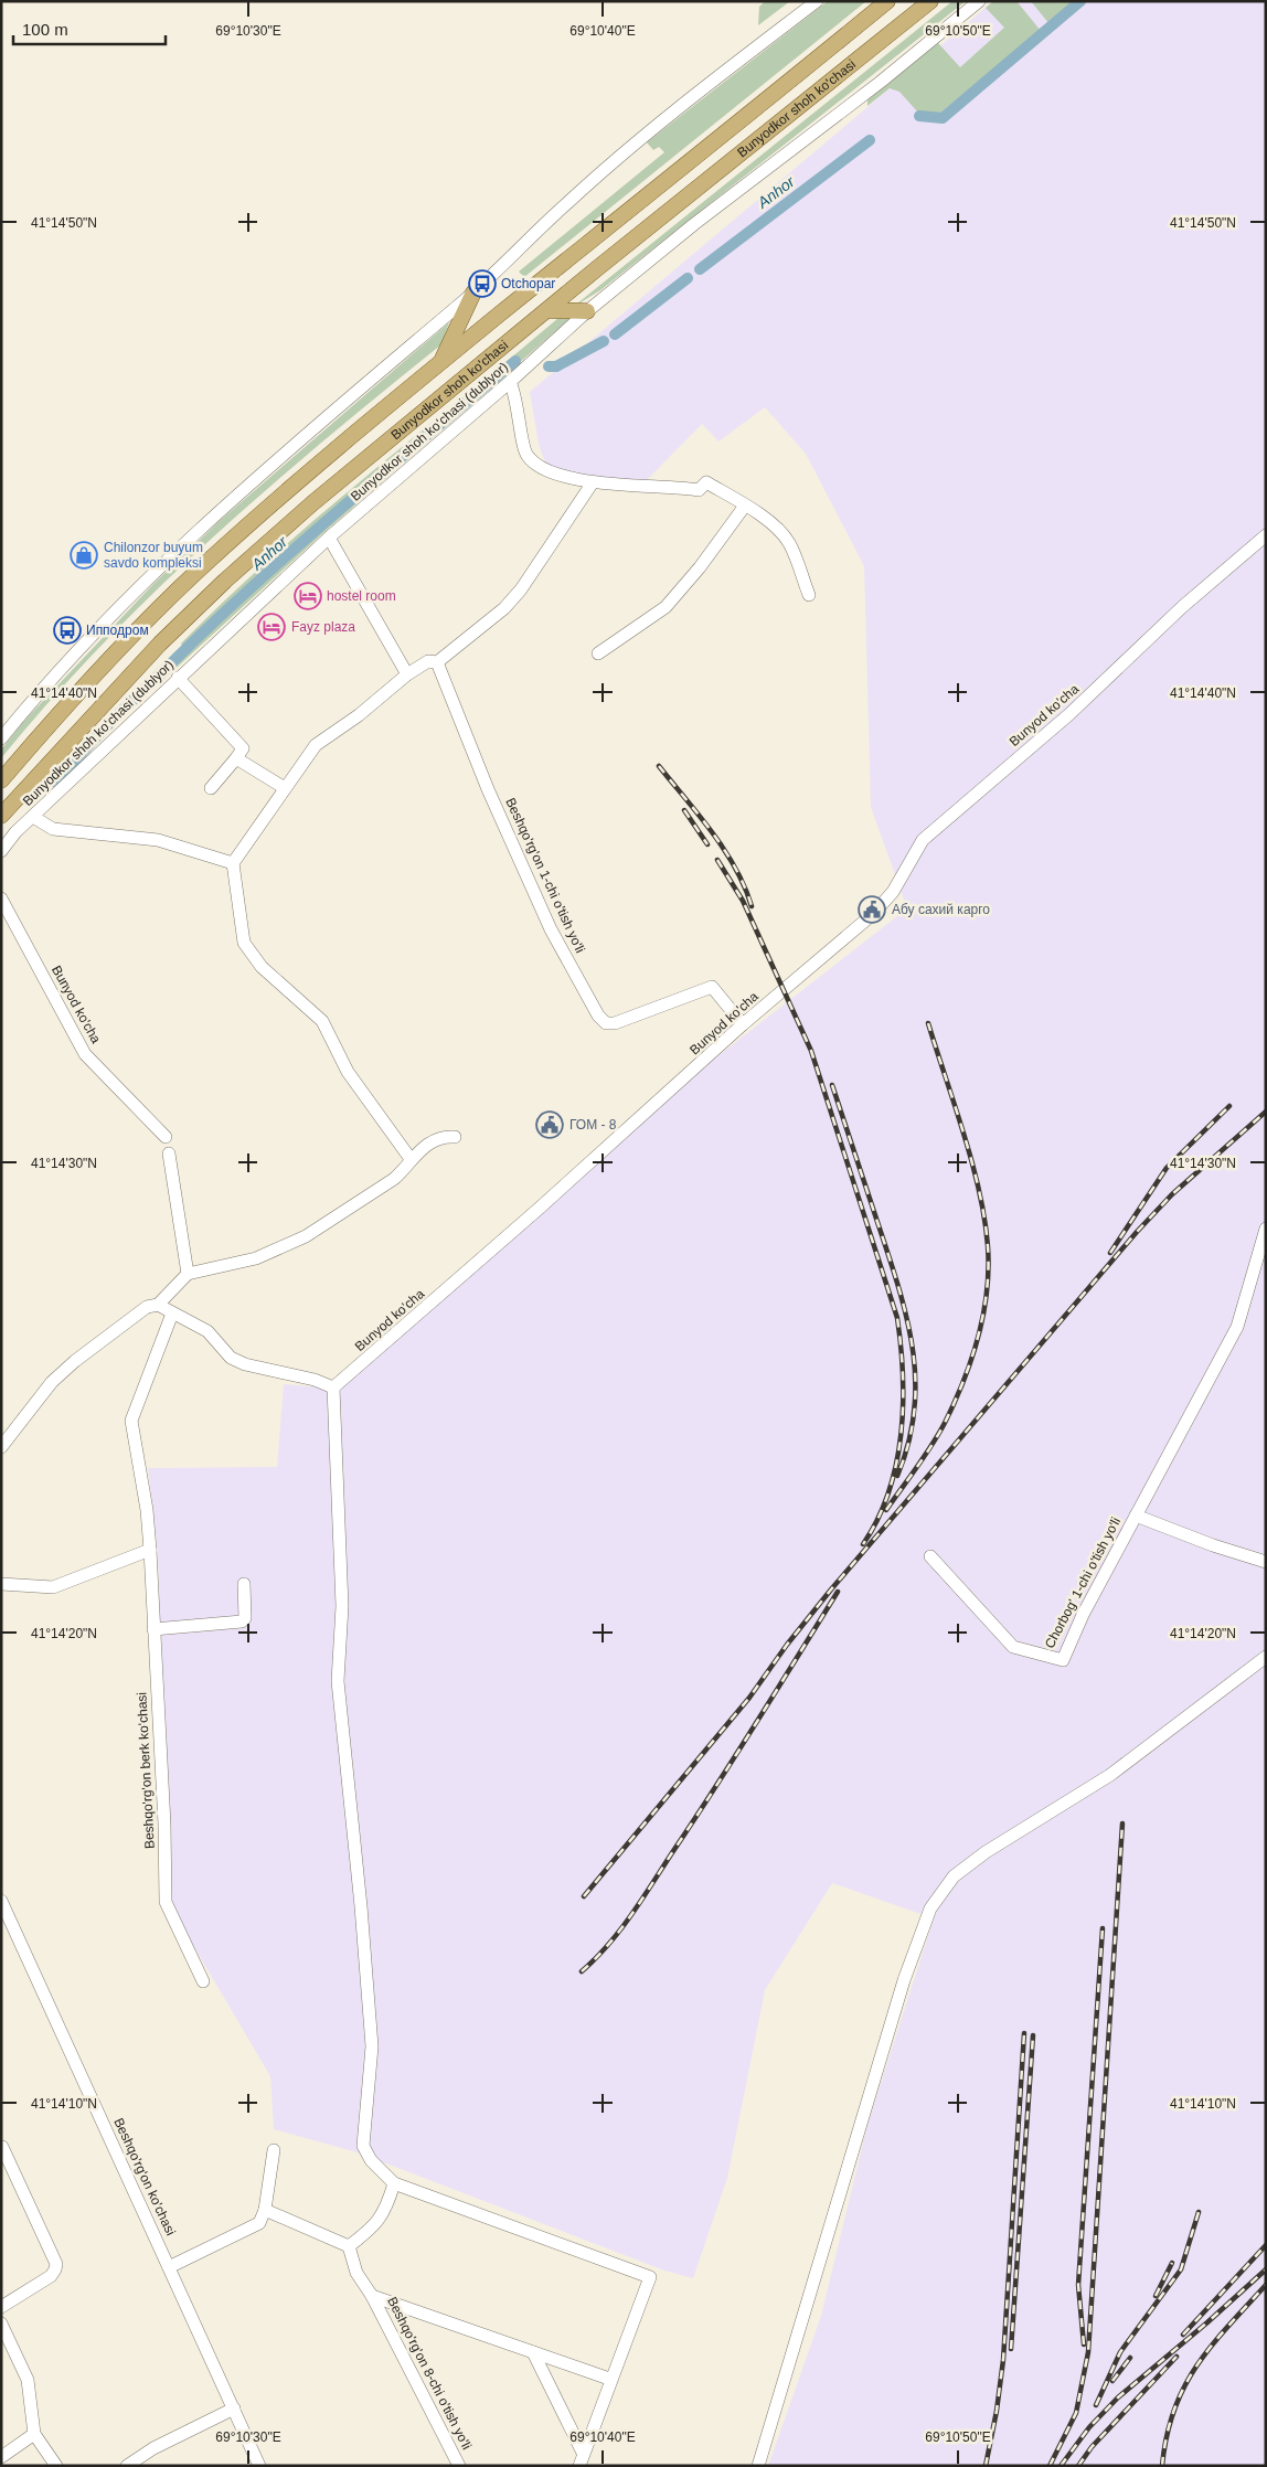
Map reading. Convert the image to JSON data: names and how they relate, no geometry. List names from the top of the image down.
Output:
{
  "streets": {
    "main road": ["Bunyodkor shoh ko'chasi"],
    "street": [
      "Bunyodkor shoh koʻchasi (dublyor)",
      "Bunyod ko'cha",
      "Beshqo'rg'on 1-chi o'tish yo'li",
      "Chorbog' 1-chi o'tish yo'li",
      "Beshqo'rg'on berk ko'chasi",
      "Beshqo'rg'on ko'chasi",
      "Beshqo'rg'on 8-chi o'tish yo'li"
    ]
  },
  "crossings": [
    ["Bunyod ko'cha", "Beshqo'rg'on 1-chi o'tish yo'li"]
  ],
  "water": ["Anhor"],
  "places": {
    "bus stop": ["Otchopar", "Ипподром"],
    "shop": ["Chilonzor buyum savdo kompleksi"],
    "hotel": ["hostel room", "Fayz plaza"],
    "public building": ["Абу сахий карго", "ГОМ - 8"]
  },
  "scale_bar": "100 m",
  "coordinates": [
    "69°10'30\"E",
    "69°10'40\"E",
    "69°10'50\"E",
    "41°14'50\"N",
    "41°14'40\"N",
    "41°14'30\"N",
    "41°14'20\"N",
    "41°14'10\"N"
  ]
}
